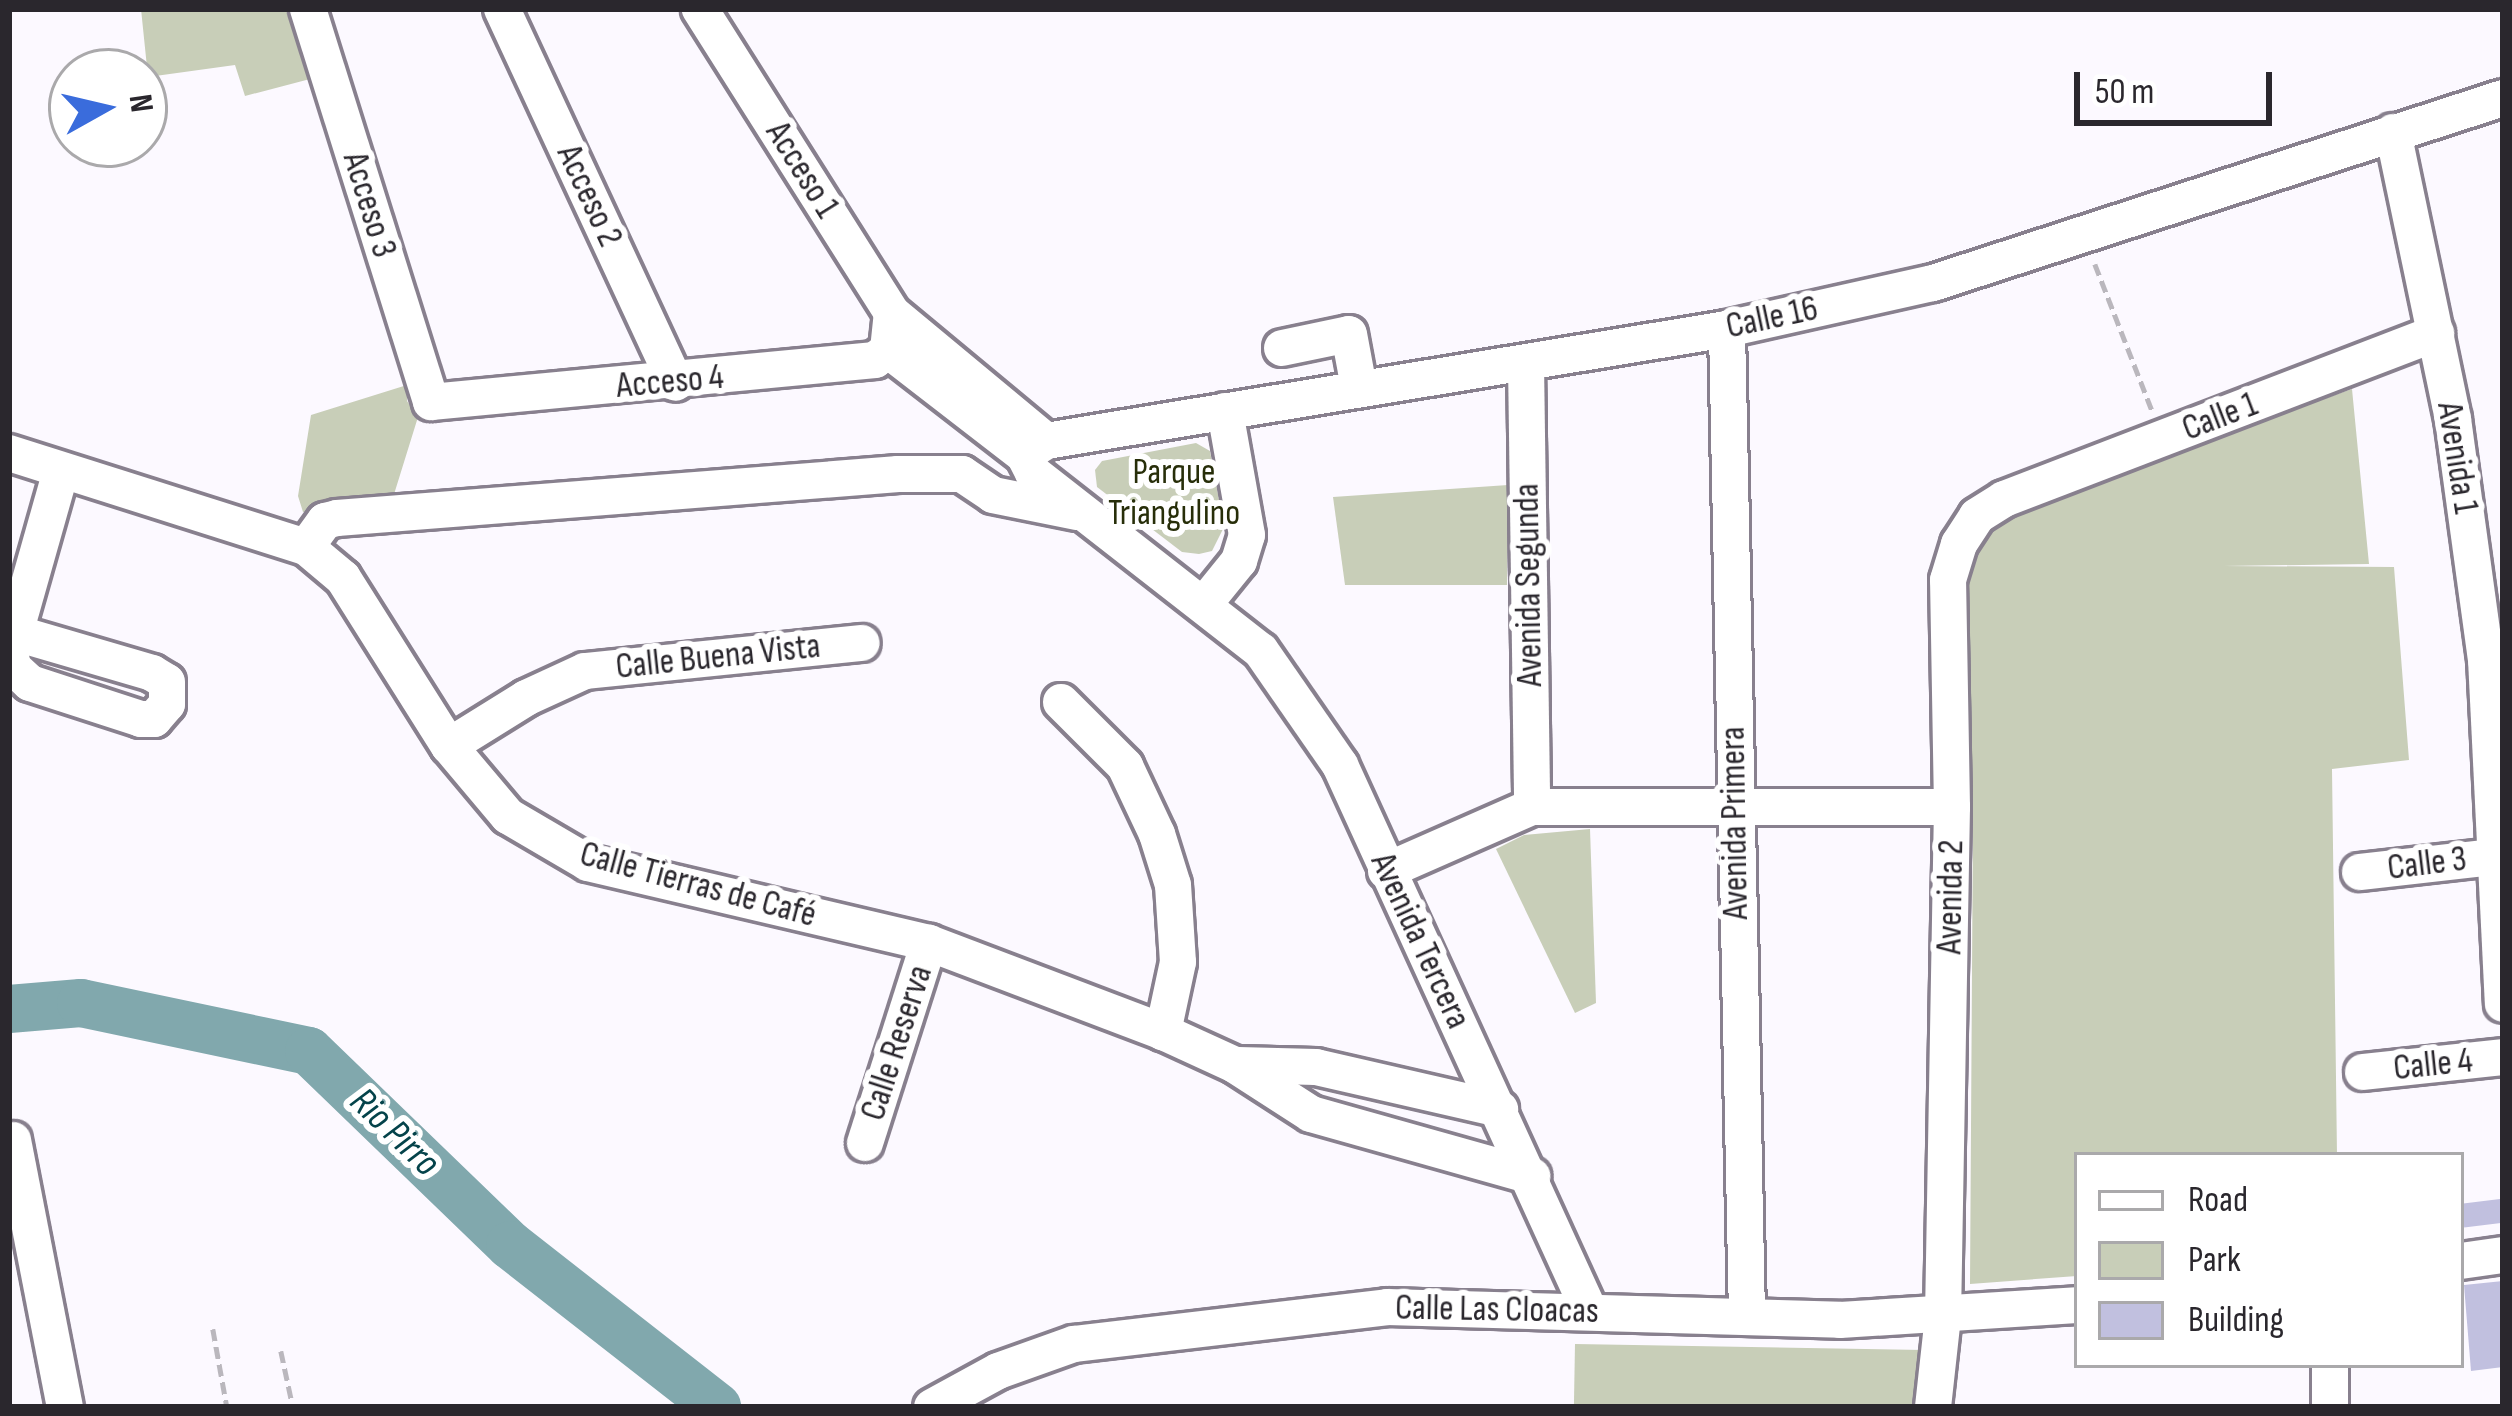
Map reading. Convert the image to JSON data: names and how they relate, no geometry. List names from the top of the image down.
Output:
{
  "streets": {
    "street": [
      "Acceso 1",
      "Acceso 2",
      "Acceso 3",
      "Calle 16",
      "Acceso 4",
      "Calle 1",
      "Avenida 1",
      "Avenida Segunda",
      "Calle Buena Vista",
      "Avenida Primera",
      "Calle 3",
      "Calle Tierras de Café",
      "Avenida 2",
      "Avenida Tercera",
      "Calle Reserva",
      "Calle 4",
      "Calle Las Cloacas"
    ]
  },
  "crossings": [
    ["Acceso 1", "Calle 16"],
    ["Acceso 1", "Acceso 4"],
    ["Acceso 1", "Avenida Tercera"],
    ["Acceso 2", "Acceso 4"],
    ["Acceso 3", "Acceso 4"],
    ["Calle 16", "Avenida 1"],
    ["Calle 16", "Avenida Segunda"],
    ["Calle 16", "Avenida Primera"],
    ["Calle 16", "Avenida Tercera"],
    ["Calle 1", "Avenida 1"],
    ["Calle 1", "Avenida 2"],
    ["Avenida 1", "Calle 3"],
    ["Calle Buena Vista", "Calle Tierras de Café"],
    ["Avenida Primera", "Calle Las Cloacas"],
    ["Calle Tierras de Café", "Avenida Tercera"],
    ["Calle Tierras de Café", "Calle Reserva"],
    ["Avenida 2", "Calle Las Cloacas"],
    ["Avenida Tercera", "Calle Las Cloacas"]
  ],
  "water": ["Rio Pirro"],
  "parks": ["Parque Triangulino"],
  "legend": ["Road", "Park", "Building"],
  "scale_bar": "50 m",
  "north": "right"
}
